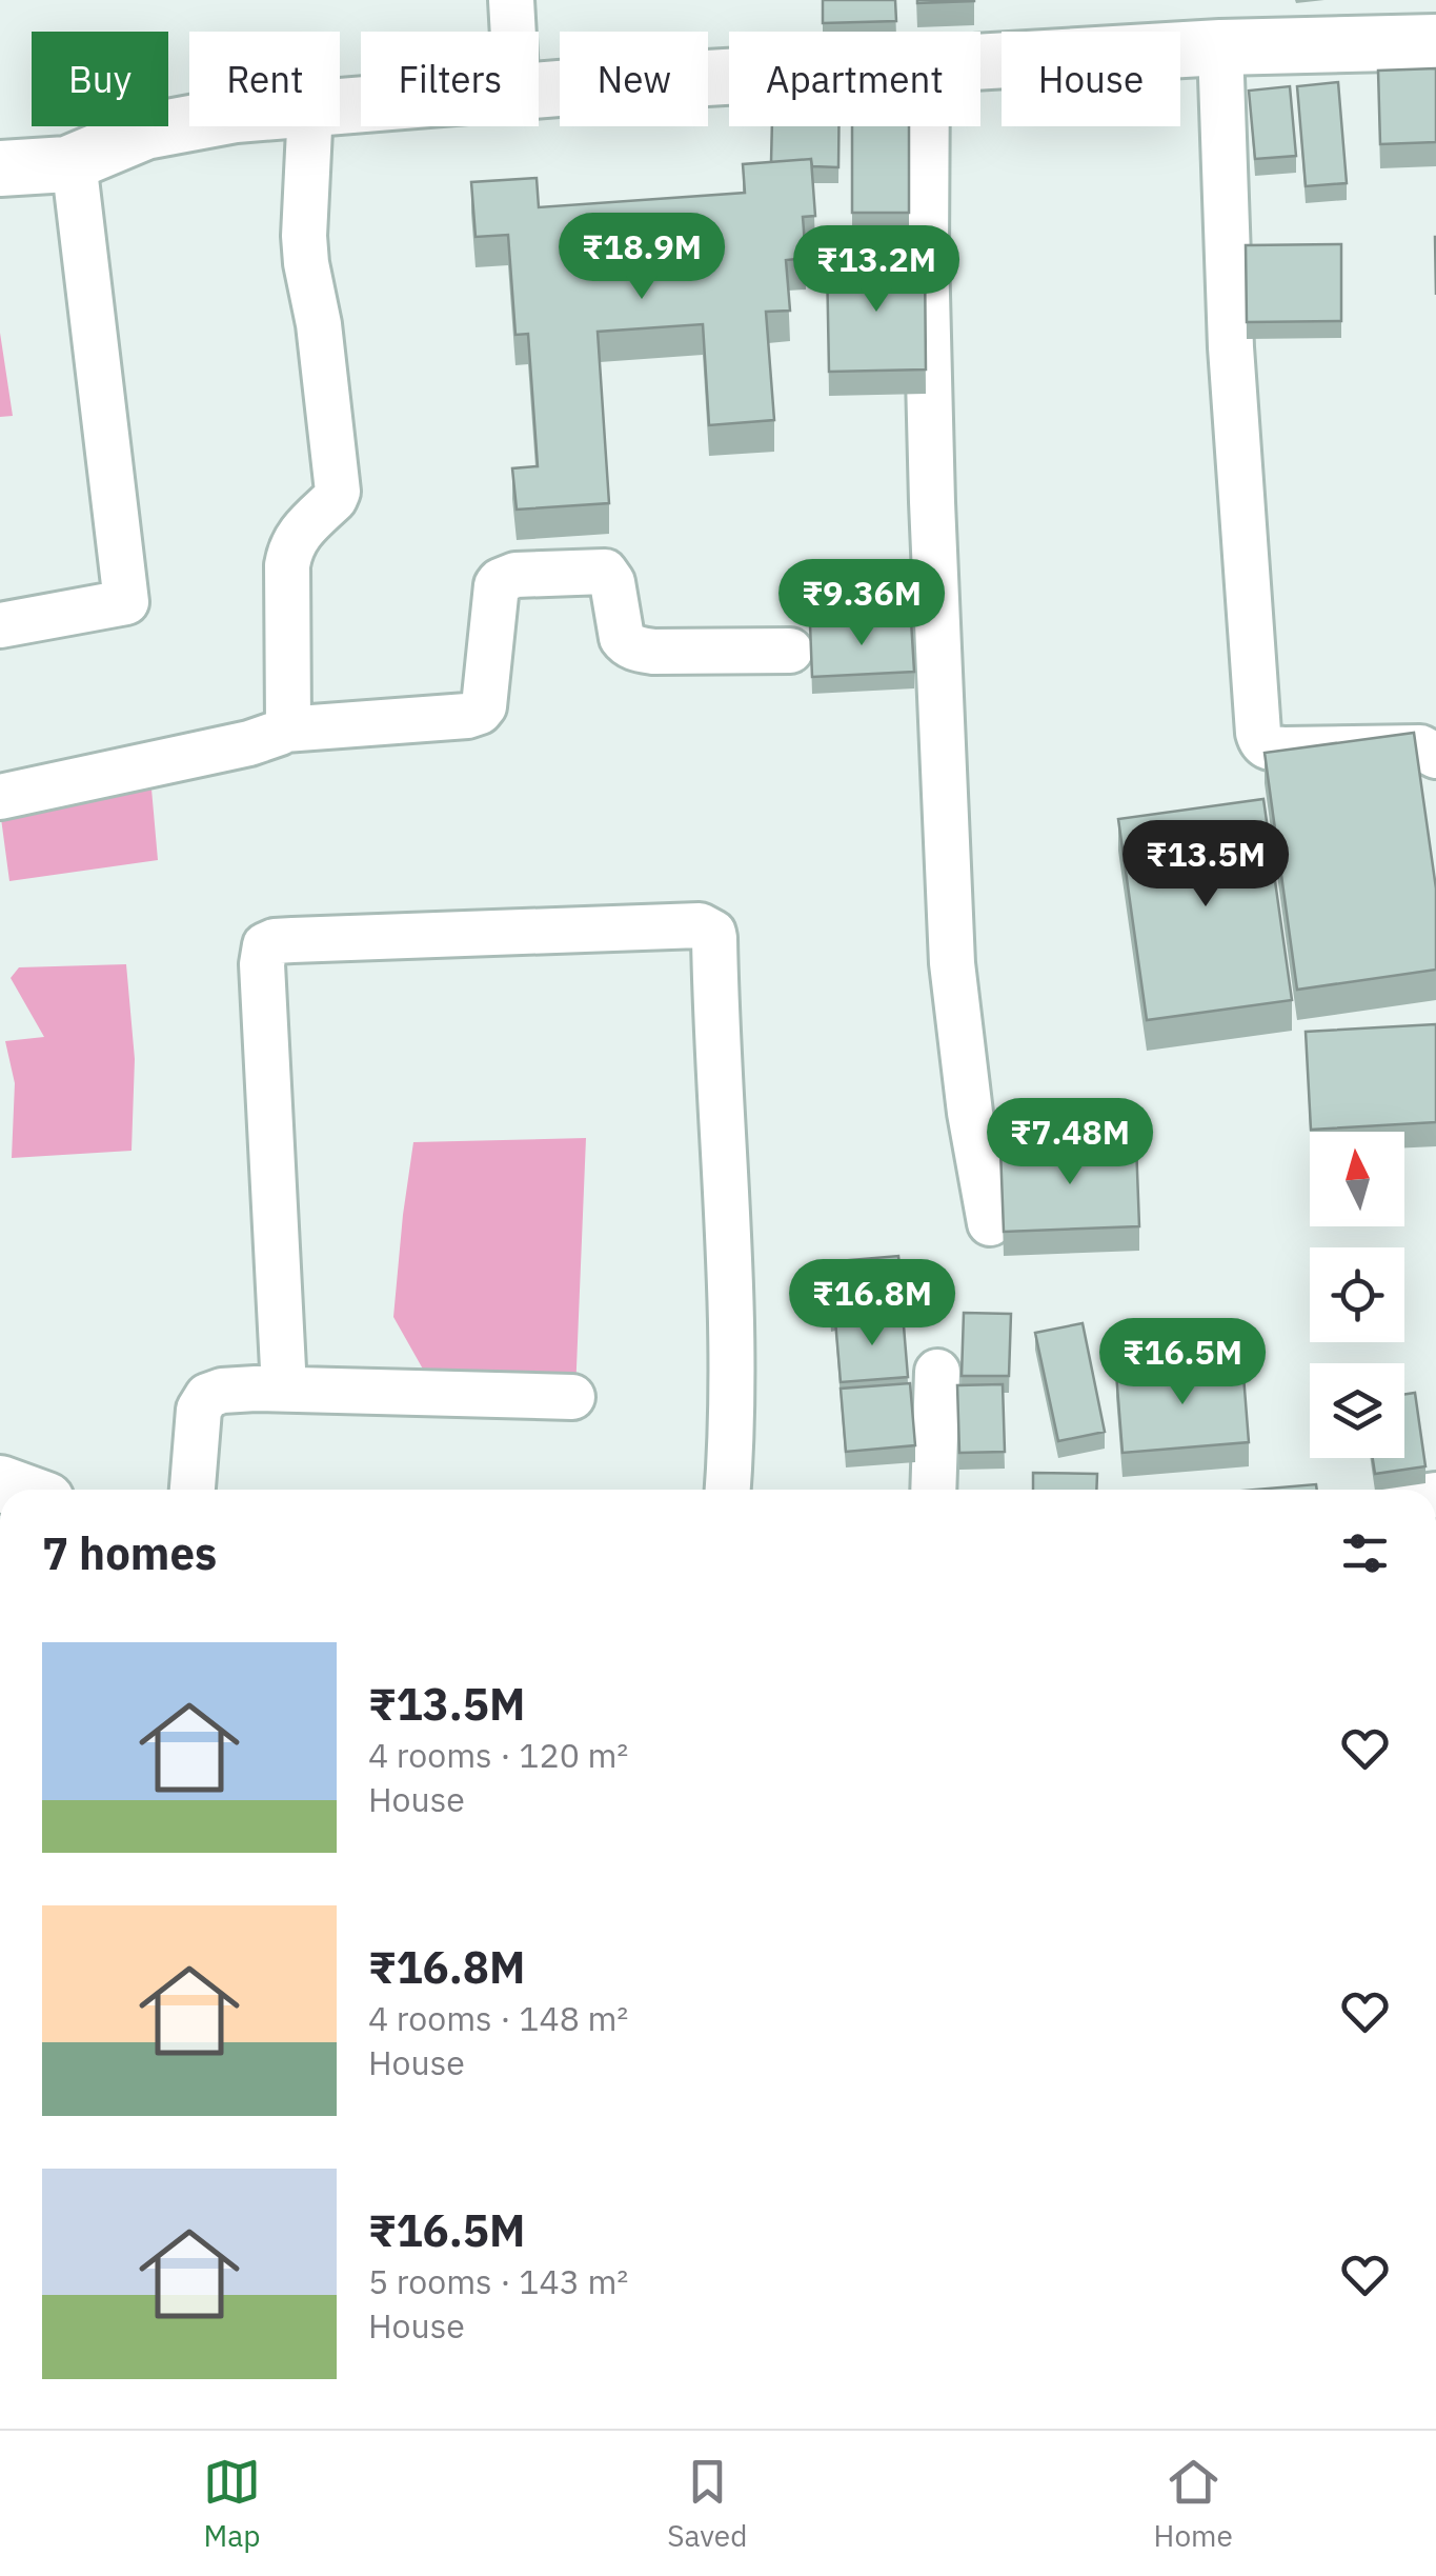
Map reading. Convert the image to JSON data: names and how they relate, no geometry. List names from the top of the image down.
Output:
{
  "north": "top",
  "page": {
    "chip": [
      "Buy",
      "Rent",
      "Filters",
      "New",
      "Apartment",
      "House"
    ],
    "price": [
      "₹18.9M",
      "₹13.2M",
      "₹9.36M",
      "₹13.5M",
      "₹7.48M",
      "₹16.8M",
      "₹16.5M"
    ],
    "heading": "7 homes",
    "list": [
      {
        "name": "₹13.5M",
        "note": "4 rooms · 120 m² · House"
      },
      {
        "name": "₹16.8M",
        "note": "4 rooms · 148 m² · House"
      },
      {
        "name": "₹16.5M",
        "note": "5 rooms · 143 m² · House"
      }
    ],
    "tabs": ["Map", "Saved", "Home"]
  }
}
